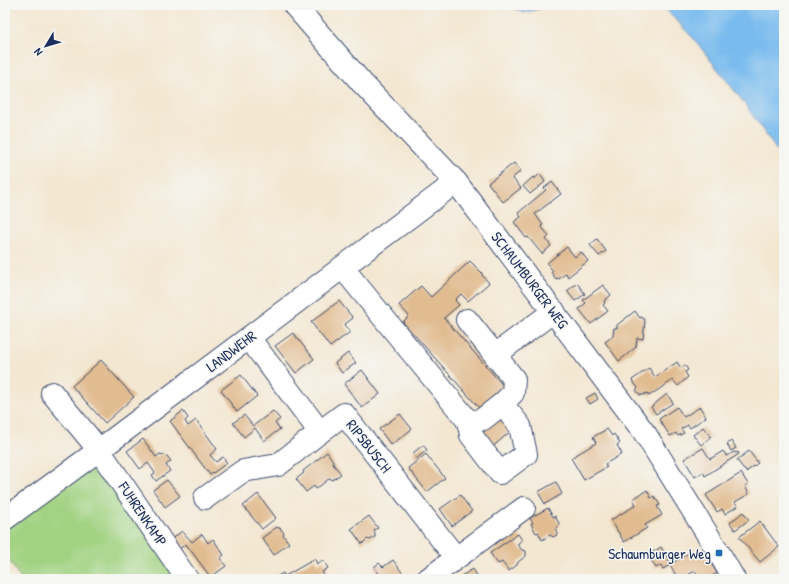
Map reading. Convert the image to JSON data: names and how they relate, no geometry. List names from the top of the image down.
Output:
{
  "streets": {
    "street": [
      "SCHAUMBURGER WEG",
      "LANDWEHR",
      "RIPSBUSCH",
      "FUHRENKAMP"
    ]
  },
  "crossings": [
    ["SCHAUMBURGER WEG", "LANDWEHR"],
    ["LANDWEHR", "FUHRENKAMP"]
  ],
  "places": {
    "transit": ["Schaumburger Weg"]
  },
  "north": "bottom left"
}
